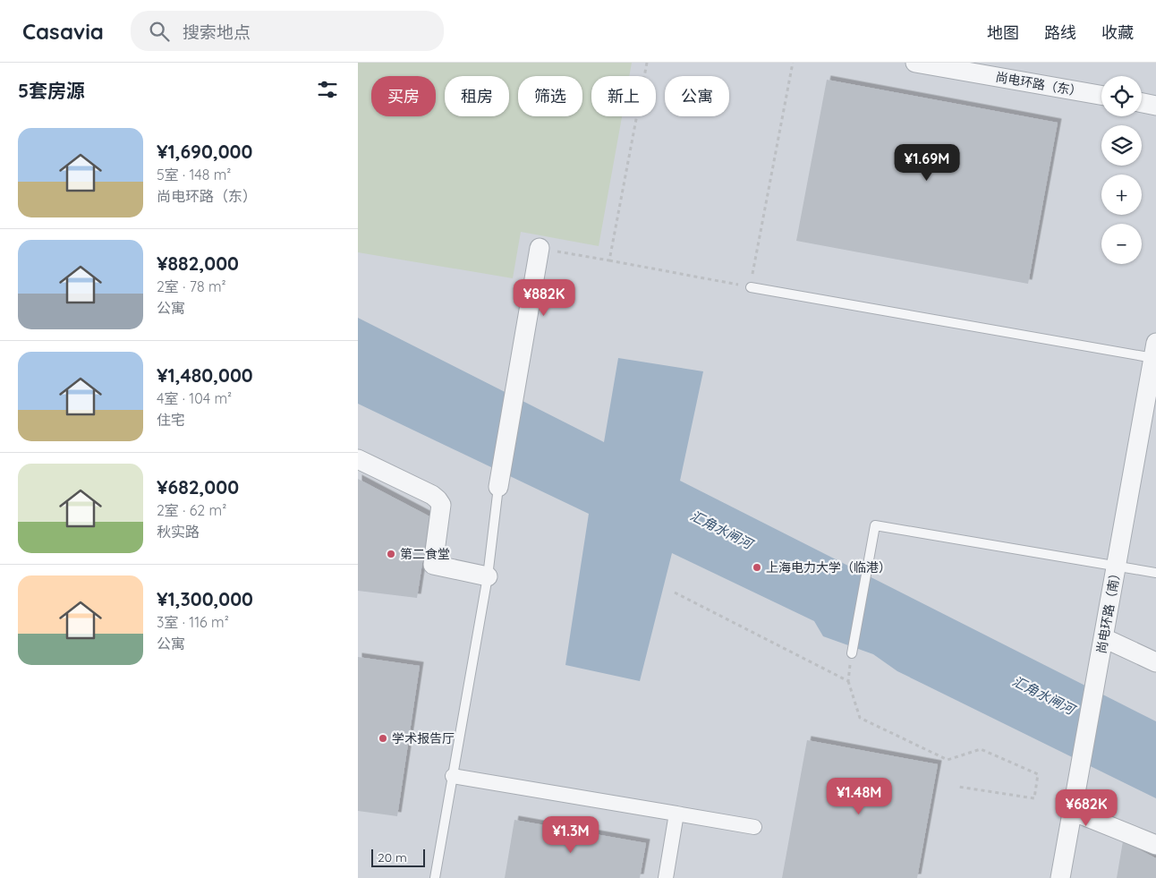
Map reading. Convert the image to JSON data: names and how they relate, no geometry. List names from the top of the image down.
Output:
{
  "streets": {
    "street": ["尚电环路（东）", "尚电环路（南）"]
  },
  "water": ["汇角水闸河"],
  "places": ["第二食堂", "上海电力大学（临港）", "学术报告厅"],
  "scale_bar": "20 m",
  "page": {
    "header": "Casavia",
    "search": "搜索地点",
    "nav": ["地图", "路线", "收藏"],
    "heading": "5套房源",
    "map_buttons": ["+", "−"],
    "chip": [
      "买房",
      "租房",
      "筛选",
      "新上",
      "公寓"
    ],
    "list": [
      {
        "name": "¥1,690,000",
        "note": "5室 · 148 m² · 尚电环路（东）"
      },
      {
        "name": "¥882,000",
        "note": "2室 · 78 m² · 公寓"
      },
      {
        "name": "¥1,480,000",
        "note": "4室 · 104 m² · 住宅"
      },
      {
        "name": "¥682,000",
        "note": "2室 · 62 m² · 秋实路"
      },
      {
        "name": "¥1,300,000",
        "note": "3室 · 116 m² · 公寓"
      }
    ],
    "price": [
      "¥1.69M",
      "¥882K",
      "¥1.48M",
      "¥682K",
      "¥1.3M"
    ],
    "scale": "20 m"
  }
}
